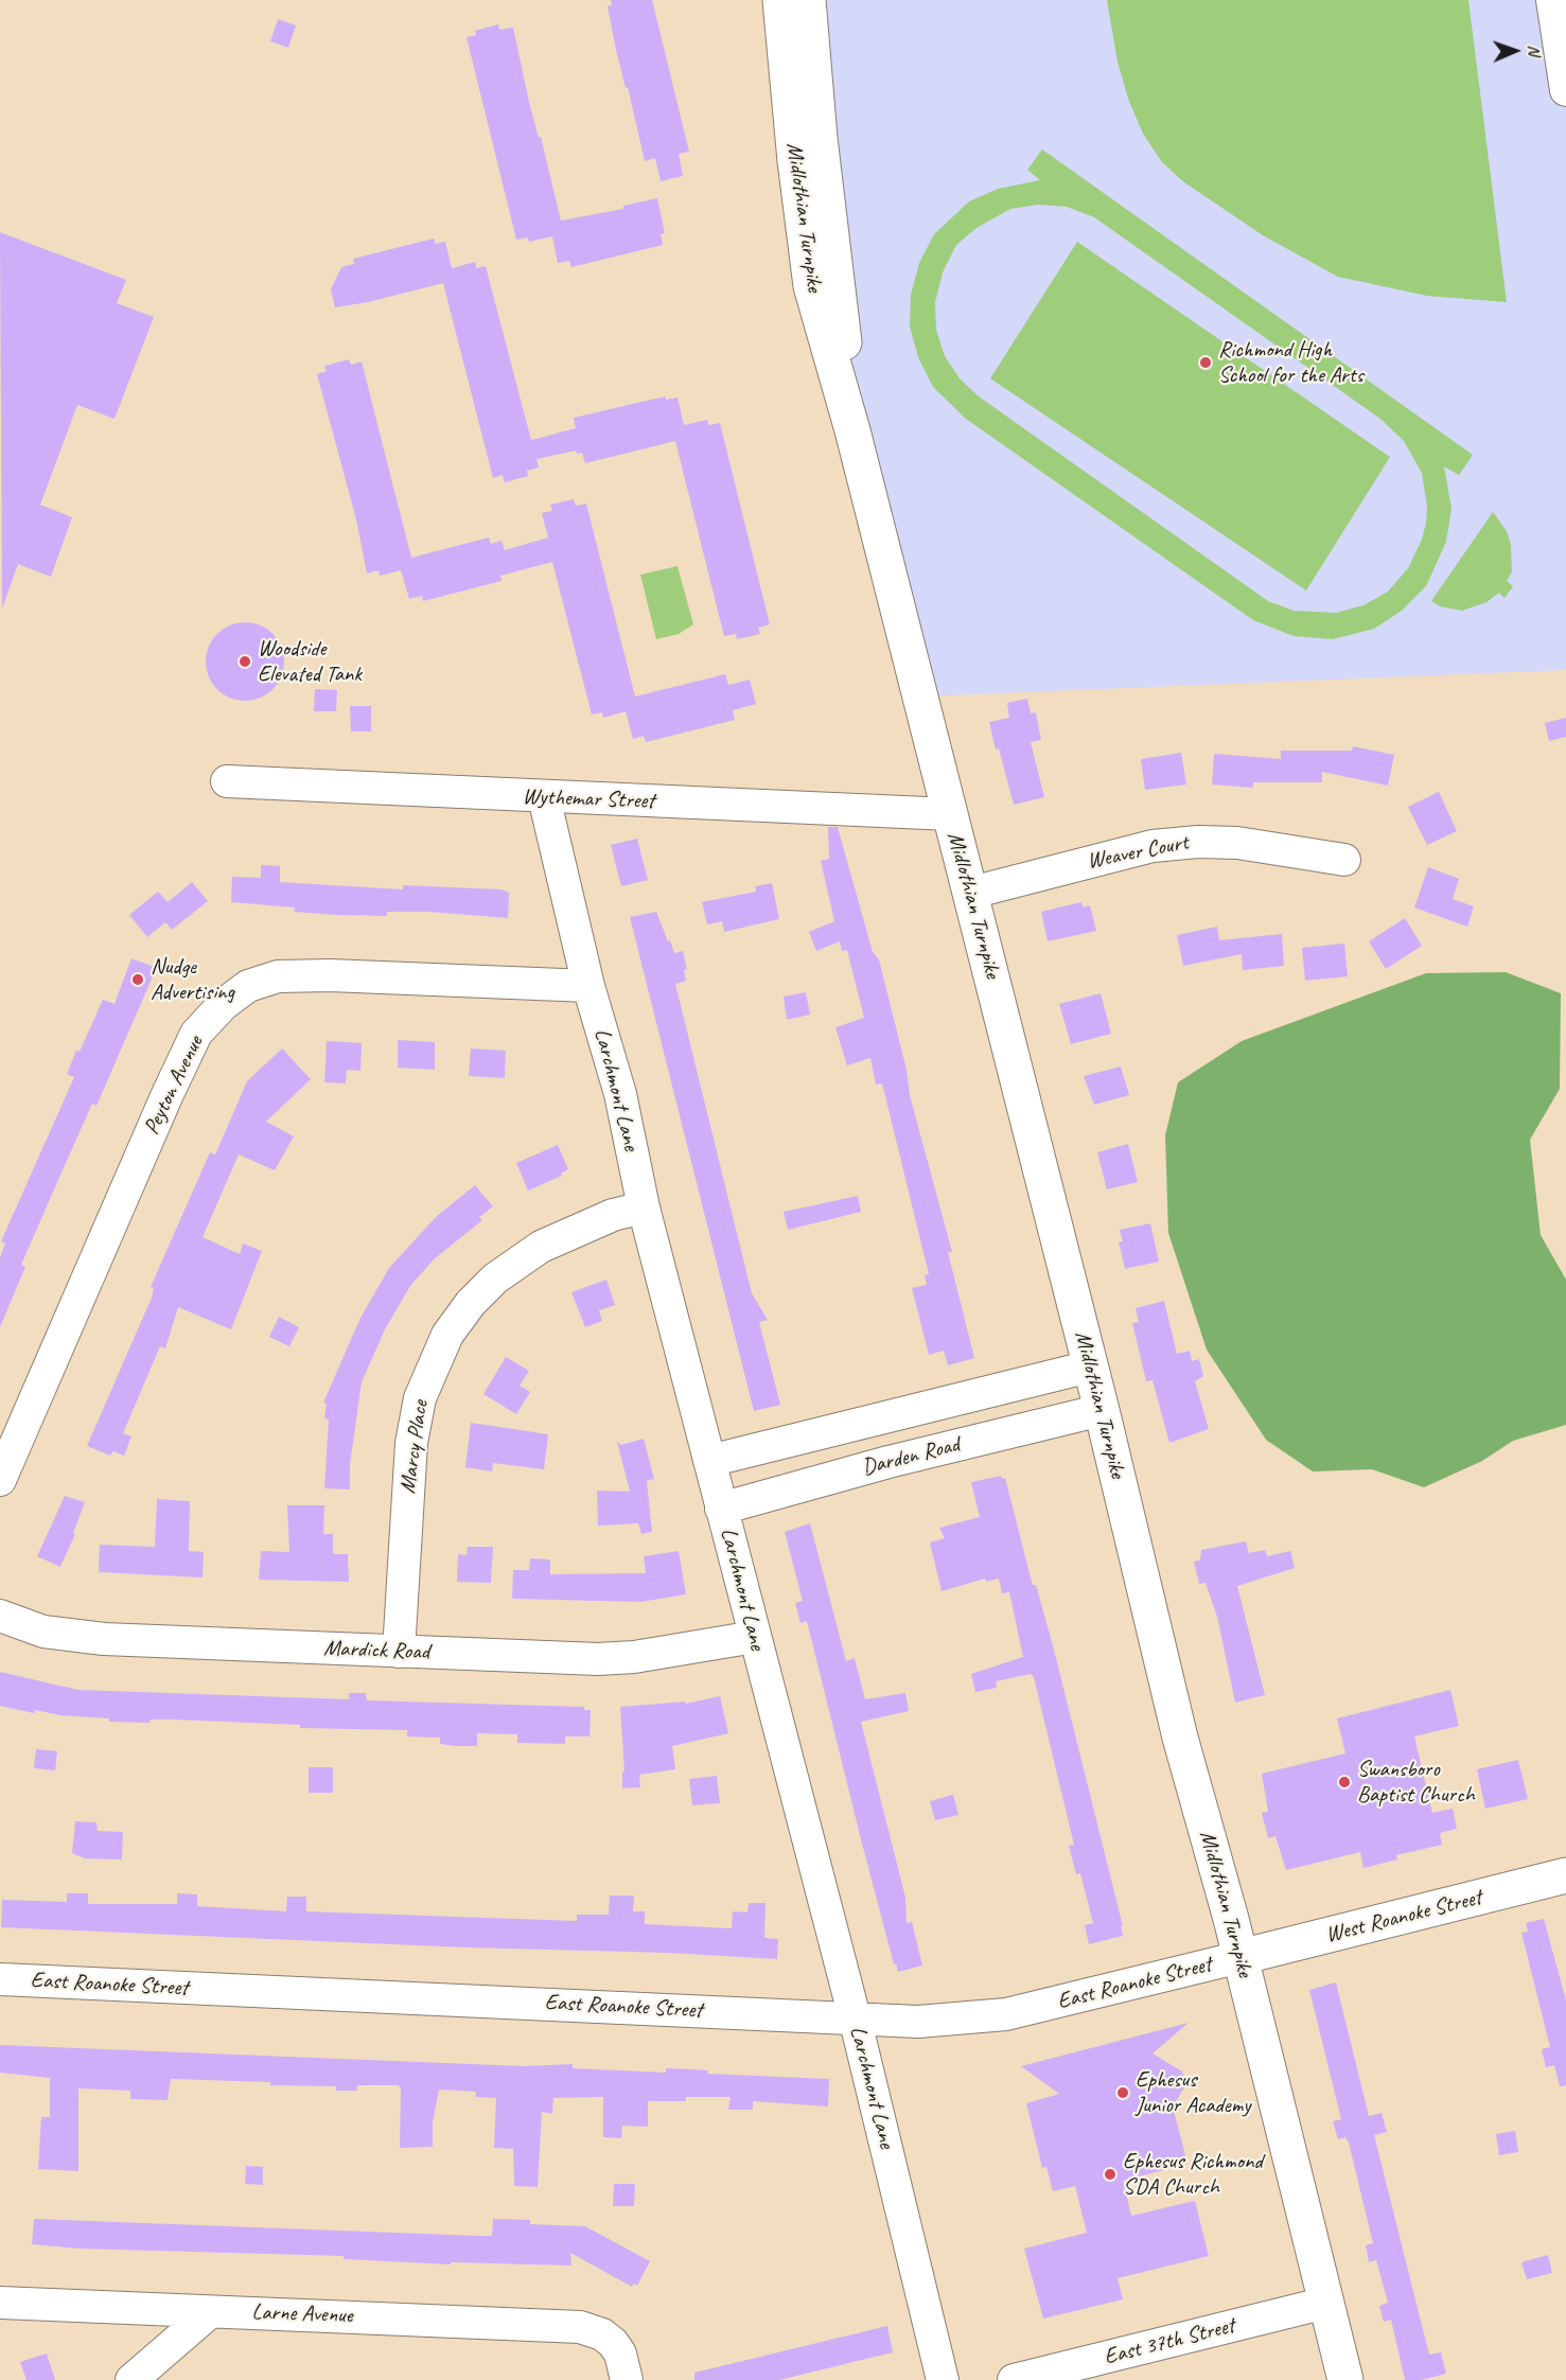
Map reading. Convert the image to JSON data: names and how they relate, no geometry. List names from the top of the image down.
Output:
{
  "streets": {
    "main road": ["Midlothian Turnpike", "West Roanoke Street"],
    "street": [
      "Wythemar Street",
      "Weaver Court",
      "Peyton Avenue",
      "Larchmont Lane",
      "Marcy Place",
      "Darden Road",
      "Mardick Road",
      "East Roanoke Street",
      "Larne Avenue",
      "East 37th Street"
    ]
  },
  "crossings": [
    ["Midlothian Turnpike", "Wythemar Street"],
    ["Midlothian Turnpike", "Weaver Court"],
    ["Midlothian Turnpike", "Darden Road"],
    ["Midlothian Turnpike", "West Roanoke Street"],
    ["Midlothian Turnpike", "East Roanoke Street"],
    ["Midlothian Turnpike", "East 37th Street"],
    ["Wythemar Street", "Larchmont Lane"],
    ["Peyton Avenue", "Larchmont Lane"],
    ["Larchmont Lane", "Marcy Place"],
    ["Larchmont Lane", "Darden Road"],
    ["Larchmont Lane", "Mardick Road"],
    ["Larchmont Lane", "East Roanoke Street"],
    ["Marcy Place", "Mardick Road"],
    ["West Roanoke Street", "East Roanoke Street"]
  ],
  "places": [
    "Richmond High School for the Arts",
    "Woodside Elevated Tank",
    "Nudge Advertising",
    "Swansboro Baptist Church",
    "Ephesus Junior Academy",
    "Ephesus Richmond SDA Church"
  ],
  "north": "right"
}
